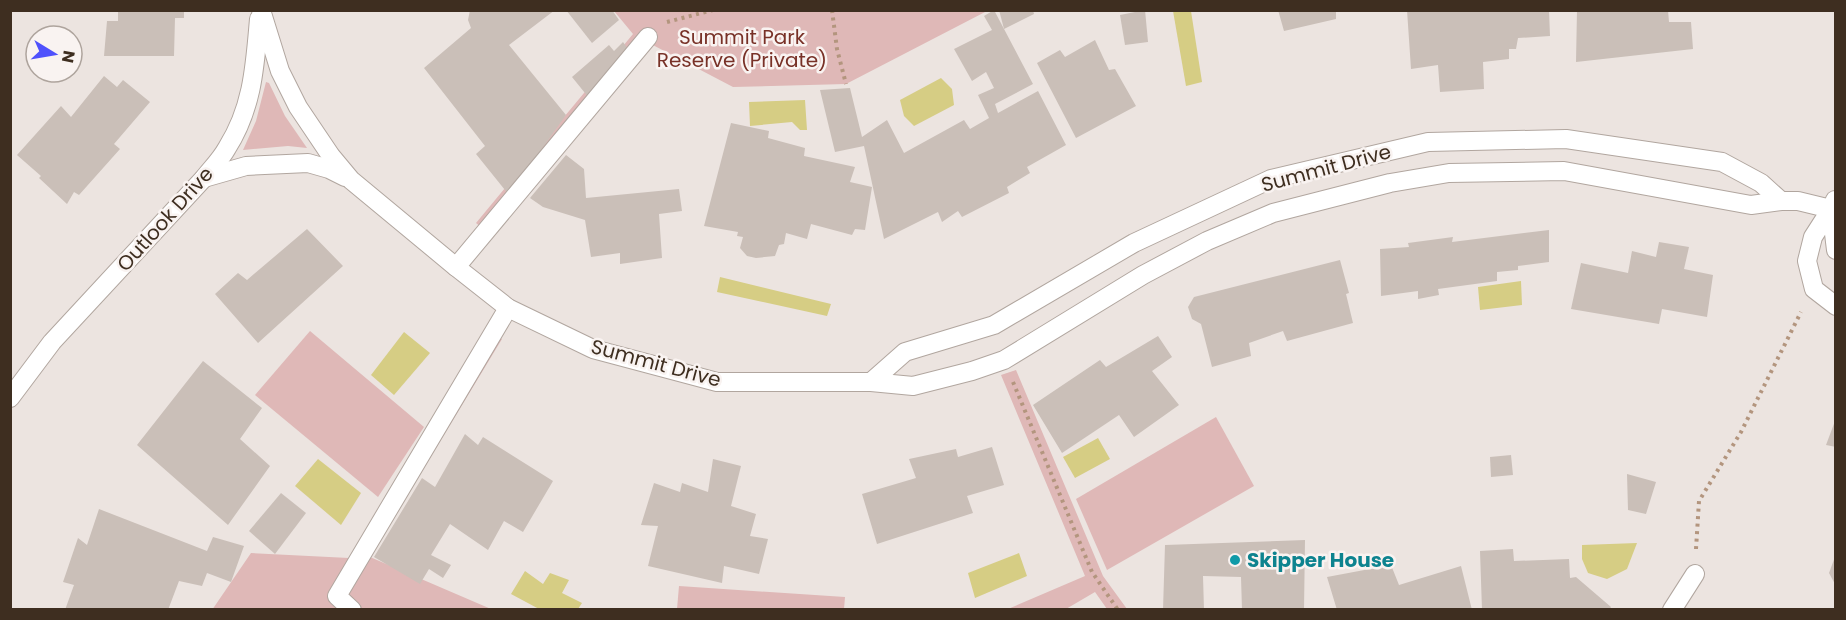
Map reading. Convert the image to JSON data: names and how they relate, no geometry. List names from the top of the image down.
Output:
{
  "streets": {
    "street": ["Summit Drive", "Outlook Drive"]
  },
  "crossings": [
    ["Summit Drive", "Outlook Drive"]
  ],
  "parks": ["Summit Park Reserve (Private)"],
  "places": ["Skipper House"],
  "north": "right"
}
